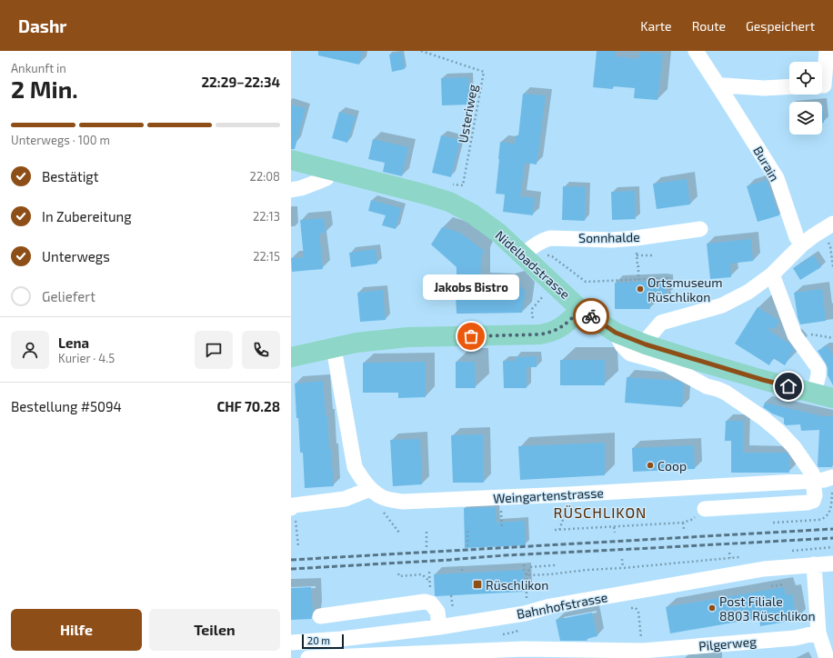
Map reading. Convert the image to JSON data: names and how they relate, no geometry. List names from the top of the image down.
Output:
{
  "streets": {
    "main road": ["Nidelbadstrasse"],
    "street": [
      "Burain",
      "Sonnhalde",
      "Weingartenstrasse",
      "Bahnhofstrasse",
      "Pilgerweg"
    ],
    "path": ["Usteriweg"]
  },
  "crossings": [
    ["Sonnhalde", "Nidelbadstrasse"]
  ],
  "districts": ["RÜSCHLIKON"],
  "places": {
    "other": [
      "Ortsmuseum Rüschlikon",
      "Jakobs Bistro",
      "Coop",
      "Post Filiale 8803 Rüschlikon"
    ],
    "transit": ["Rüschlikon"]
  },
  "scale_bar": "20 m",
  "page": {
    "header": "Dashr",
    "nav": ["Karte", "Route", "Gespeichert"],
    "heading": ["2 Min.", "Ankunft in", "22:29–22:34"],
    "panel": [
      "Lena",
      "Kurier · 4.5",
      "Bestellung #5094",
      "CHF 70.28"
    ],
    "bar": "Unterwegs · 100 m",
    "list": [
      ["Bestätigt", "22:08"],
      ["In Zubereitung", "22:13"],
      ["Unterwegs", "22:15"],
      "Geliefert"
    ],
    "bubble": "Jakobs Bistro",
    "buttons": ["Hilfe", "Teilen"],
    "scale": "20 m"
  }
}
